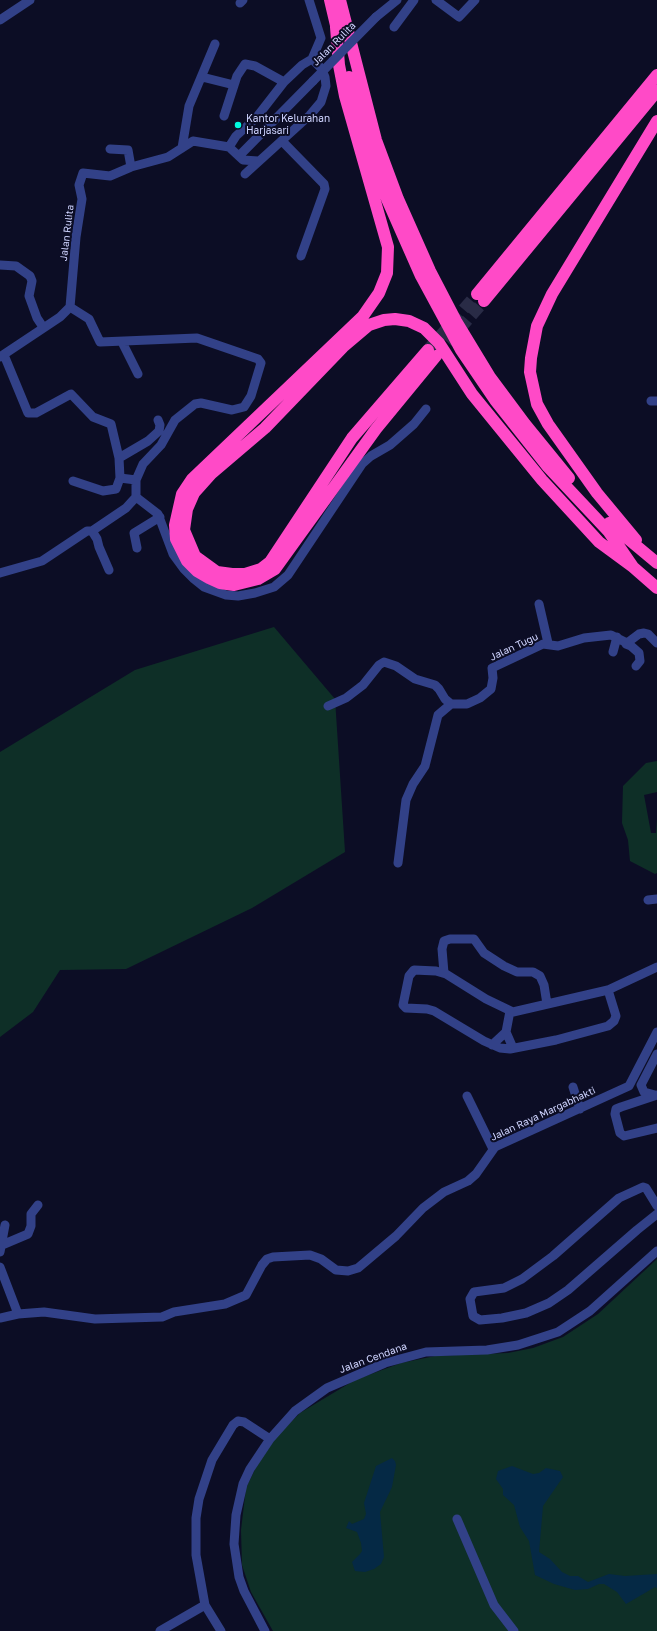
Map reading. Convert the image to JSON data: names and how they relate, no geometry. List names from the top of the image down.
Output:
{
  "streets": {
    "street": [
      "Jalan Rulita",
      "Jalan Tugu",
      "Jalan Raya Margabhakti",
      "Jalan Cendana"
    ]
  },
  "places": ["Kantor Kelurahan Harjasari"]
}
